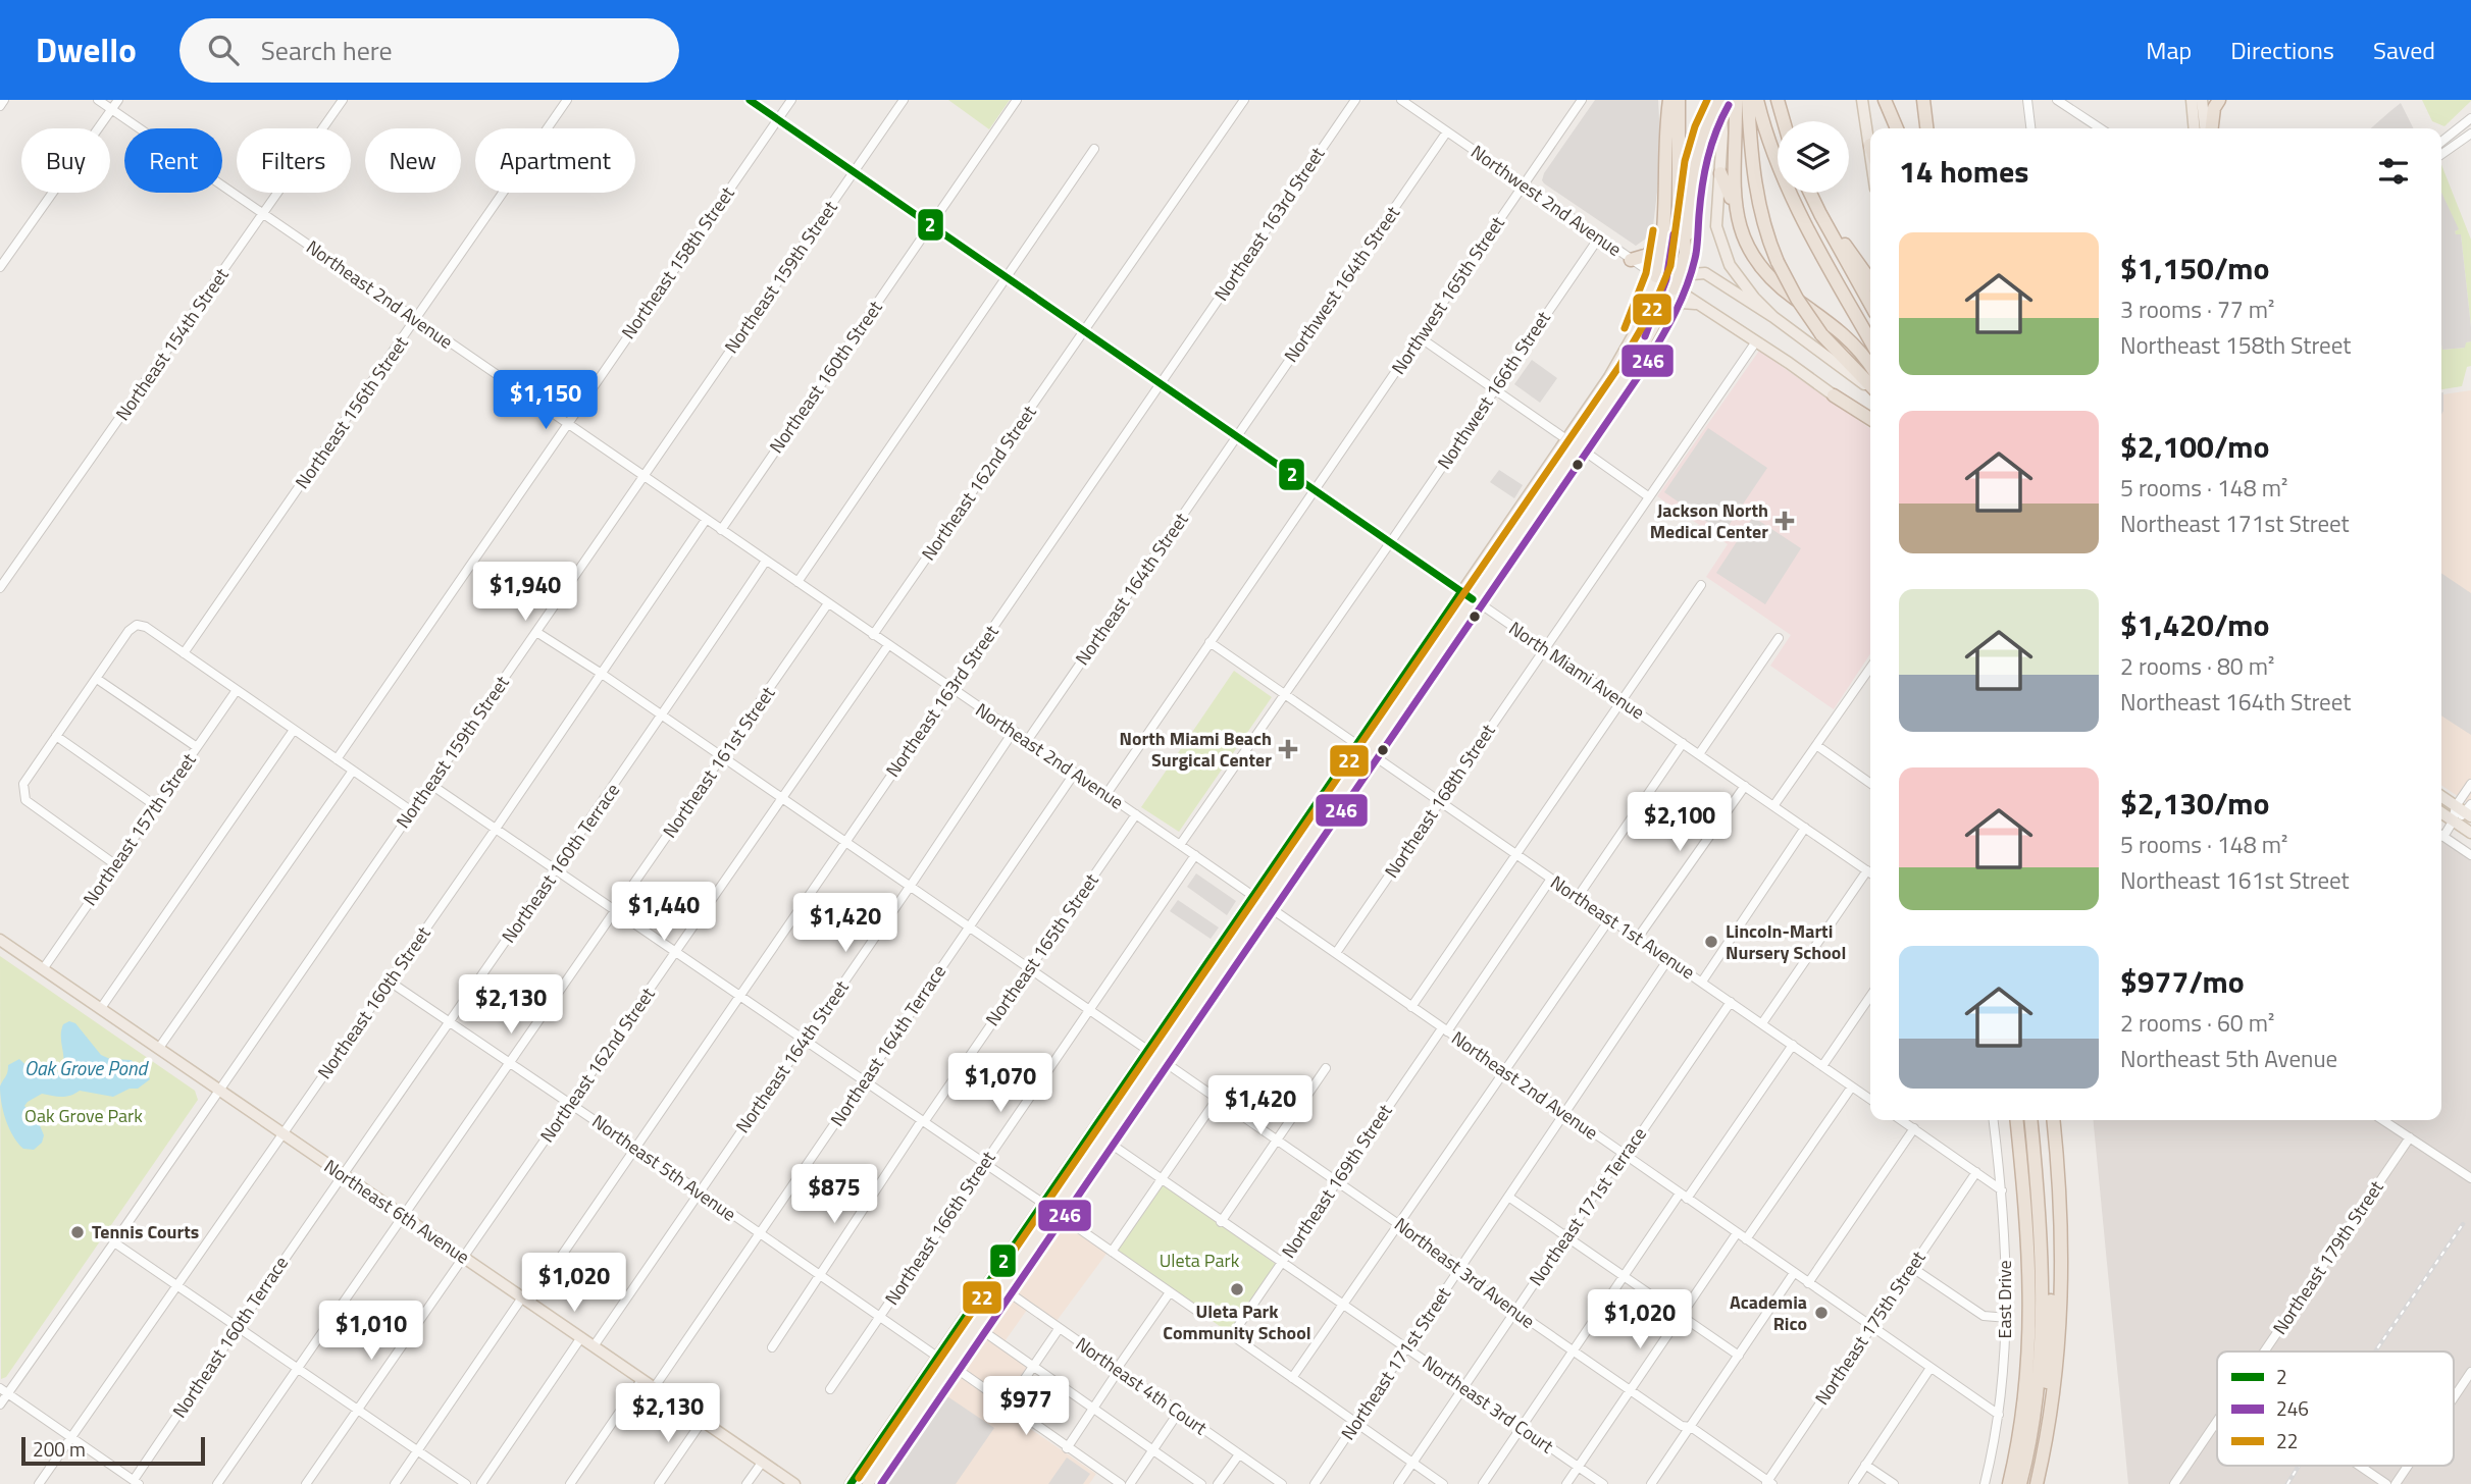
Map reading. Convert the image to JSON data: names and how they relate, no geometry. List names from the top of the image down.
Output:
{
  "streets": {
    "main road": ["Northwest 2nd Avenue", "Northeast 6th Avenue"],
    "street": [
      "Northeast 163rd Street",
      "Northeast 158th Street",
      "Northeast 159th Street",
      "Northwest 164th Street",
      "Northeast 2nd Avenue",
      "Northwest 165th Street",
      "Northeast 154th Street",
      "Northeast 160th Street",
      "Northwest 166th Street",
      "Northeast 156th Street",
      "Northeast 162nd Street",
      "Northeast 164th Street",
      "North Miami Avenue",
      "Northeast 161st Street",
      "Northeast 168th Street",
      "Northeast 157th Street",
      "Northeast 160th Terrace",
      "Northeast 1st Avenue",
      "Northeast 165th Street",
      "Northeast 164th Terrace",
      "Northeast 5th Avenue",
      "Northeast 169th Street",
      "Northeast 171st Terrace",
      "Northeast 166th Street",
      "Northeast 179th Street",
      "Northeast 3rd Avenue",
      "East Drive",
      "Northeast 175th Street",
      "Northeast 171st Street",
      "Northeast 4th Court",
      "Northeast 3rd Court"
    ]
  },
  "crossings": [
    ["Northwest 2nd Avenue", "Northwest 164th Street"],
    ["Northwest 2nd Avenue", "Northwest 165th Street"],
    ["Northwest 2nd Avenue", "Northwest 166th Street"],
    ["Northwest 2nd Avenue", "Northeast 168th Street"],
    ["Northeast 163rd Street", "Northeast 2nd Avenue"],
    ["Northeast 163rd Street", "North Miami Avenue"],
    ["Northeast 163rd Street", "Northeast 5th Avenue"],
    ["Northeast 163rd Street", "Northeast 6th Avenue"],
    ["Northeast 158th Street", "Northeast 2nd Avenue"],
    ["Northeast 158th Street", "North Miami Avenue"],
    ["Northeast 159th Street", "Northeast 2nd Avenue"],
    ["Northeast 159th Street", "North Miami Avenue"],
    ["Northeast 159th Street", "Northeast 6th Avenue"],
    ["Northwest 164th Street", "Northeast 164th Street"],
    ["Northwest 164th Street", "North Miami Avenue"],
    ["Northeast 2nd Avenue", "Northeast 154th Street"],
    ["Northeast 2nd Avenue", "Northeast 160th Street"],
    ["Northeast 2nd Avenue", "Northeast 156th Street"],
    ["Northeast 2nd Avenue", "Northeast 162nd Street"],
    ["Northeast 2nd Avenue", "Northeast 164th Street"],
    ["Northeast 2nd Avenue", "Northeast 161st Street"],
    ["Northeast 2nd Avenue", "Northeast 168th Street"],
    ["Northeast 2nd Avenue", "Northeast 160th Terrace"],
    ["Northeast 2nd Avenue", "Northeast 165th Street"],
    ["Northeast 2nd Avenue", "Northeast 164th Terrace"],
    ["Northeast 2nd Avenue", "Northeast 169th Street"],
    ["Northeast 2nd Avenue", "Northeast 171st Terrace"],
    ["Northeast 2nd Avenue", "Northeast 166th Street"],
    ["Northeast 2nd Avenue", "East Drive"],
    ["Northeast 2nd Avenue", "Northeast 175th Street"],
    ["Northeast 2nd Avenue", "Northeast 171st Street"],
    ["Northwest 165th Street", "North Miami Avenue"],
    ["Northeast 160th Street", "North Miami Avenue"],
    ["Northeast 160th Street", "Northeast 5th Avenue"],
    ["Northeast 160th Street", "Northeast 6th Avenue"],
    ["Northwest 166th Street", "North Miami Avenue"],
    ["Northeast 162nd Street", "North Miami Avenue"],
    ["Northeast 162nd Street", "Northeast 5th Avenue"],
    ["Northeast 162nd Street", "Northeast 6th Avenue"],
    ["Northeast 164th Street", "North Miami Avenue"],
    ["Northeast 164th Street", "Northeast 5th Avenue"],
    ["Northeast 164th Street", "Northeast 6th Avenue"],
    ["North Miami Avenue", "Northeast 168th Street"],
    ["Northeast 161st Street", "Northeast 5th Avenue"],
    ["Northeast 161st Street", "Northeast 6th Avenue"],
    ["Northeast 168th Street", "Northeast 1st Avenue"],
    ["Northeast 157th Street", "Northeast 6th Avenue"],
    ["Northeast 160th Terrace", "Northeast 5th Avenue"],
    ["Northeast 160th Terrace", "Northeast 6th Avenue"],
    ["Northeast 1st Avenue", "Northeast 169th Street"],
    ["Northeast 1st Avenue", "Northeast 171st Terrace"],
    ["Northeast 1st Avenue", "Northeast 171st Street"],
    ["Northeast 165th Street", "Northeast 5th Avenue"],
    ["Northeast 164th Terrace", "Northeast 5th Avenue"],
    ["Northeast 164th Terrace", "Northeast 6th Avenue"],
    ["Northeast 5th Avenue", "Northeast 166th Street"],
    ["Northeast 169th Street", "Northeast 3rd Avenue"],
    ["Northeast 169th Street", "Northeast 3rd Court"],
    ["Northeast 171st Terrace", "Northeast 3rd Avenue"],
    ["Northeast 171st Terrace", "Northeast 3rd Court"],
    ["Northeast 3rd Avenue", "Northeast 175th Street"],
    ["Northeast 3rd Avenue", "Northeast 171st Street"],
    ["Northeast 171st Street", "Northeast 3rd Court"]
  ],
  "water": ["Oak Grove Pond"],
  "parks": ["Oak Grove Park", "Uleta Park"],
  "places": {
    "health": ["Jackson North Medical Center", "North Miami Beach Surgical Center"],
    "other": [
      "Lincoln-Marti Nursery School",
      "Tennis Courts",
      "Uleta Park Community School",
      "Academia Rico"
    ]
  },
  "lines": ["transit line 2", "transit line 22", "transit line 246"],
  "legend": ["2", "246", "22"],
  "scale_bar": "200 m",
  "page": {
    "header": "Dwello",
    "search": "Search here",
    "nav": ["Map", "Directions", "Saved"],
    "chip": [
      "Buy",
      "Rent",
      "Filters",
      "New",
      "Apartment"
    ],
    "heading": "14 homes",
    "list": [
      {
        "name": "$1,150/mo",
        "note": "3 rooms · 77 m² · Northeast 158th Street"
      },
      {
        "name": "$2,100/mo",
        "note": "5 rooms · 148 m² · Northeast 171st Street"
      },
      {
        "name": "$1,420/mo",
        "note": "2 rooms · 80 m² · Northeast 164th Street"
      },
      {
        "name": "$2,130/mo",
        "note": "5 rooms · 148 m² · Northeast 161st Street"
      },
      {
        "name": "$977/mo",
        "note": "2 rooms · 60 m² · Northeast 5th Avenue"
      }
    ],
    "price": [
      "$1,150",
      "$1,940",
      "$2,100",
      "$1,440",
      "$1,420",
      "$2,130",
      "$1,070",
      "$1,420",
      "$875",
      "$1,020",
      "$1,020",
      "$1,010",
      "$977",
      "$2,130"
    ],
    "scale": "200 m"
  }
}
